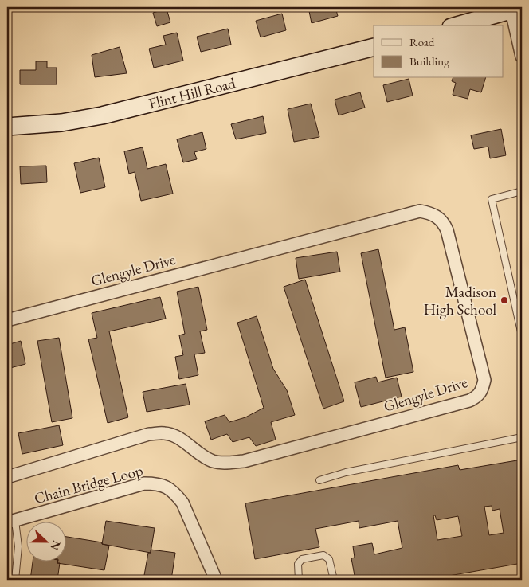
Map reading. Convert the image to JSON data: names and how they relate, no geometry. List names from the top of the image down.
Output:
{
  "streets": {
    "street": ["Flint Hill Road", "Glengyle Drive", "Chain Bridge Loop"]
  },
  "places": ["Madison High School"],
  "legend": ["Road", "Building"],
  "north": "right"
}
